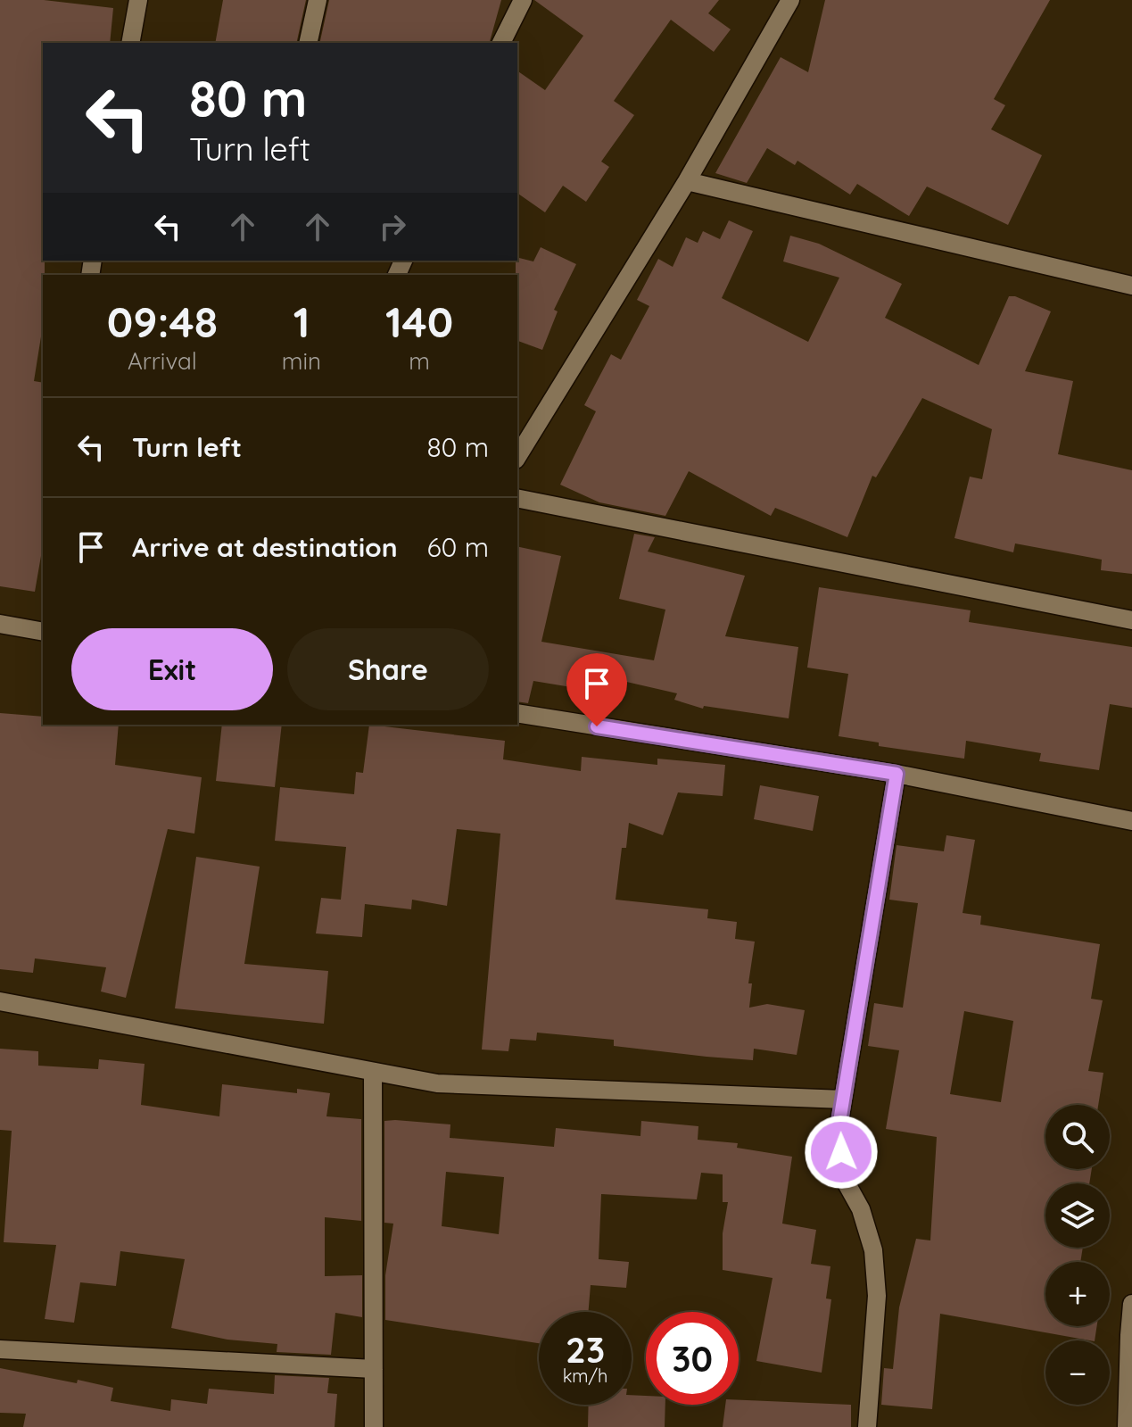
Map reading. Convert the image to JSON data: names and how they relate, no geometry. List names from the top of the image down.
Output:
{
  "page": {
    "turn": ["80 m", "Turn left"],
    "eta": [
      "09:48",
      "Arrival",
      "1",
      "min",
      "140",
      "m"
    ],
    "list": [
      {
        "name": "Turn left",
        "value": "80 m"
      },
      {
        "name": "Arrive at destination",
        "value": "60 m"
      }
    ],
    "buttons": ["Exit", "Share"],
    "map_buttons": ["+", "−"],
    "speed": "23 km/h",
    "limit": "30"
  }
}
